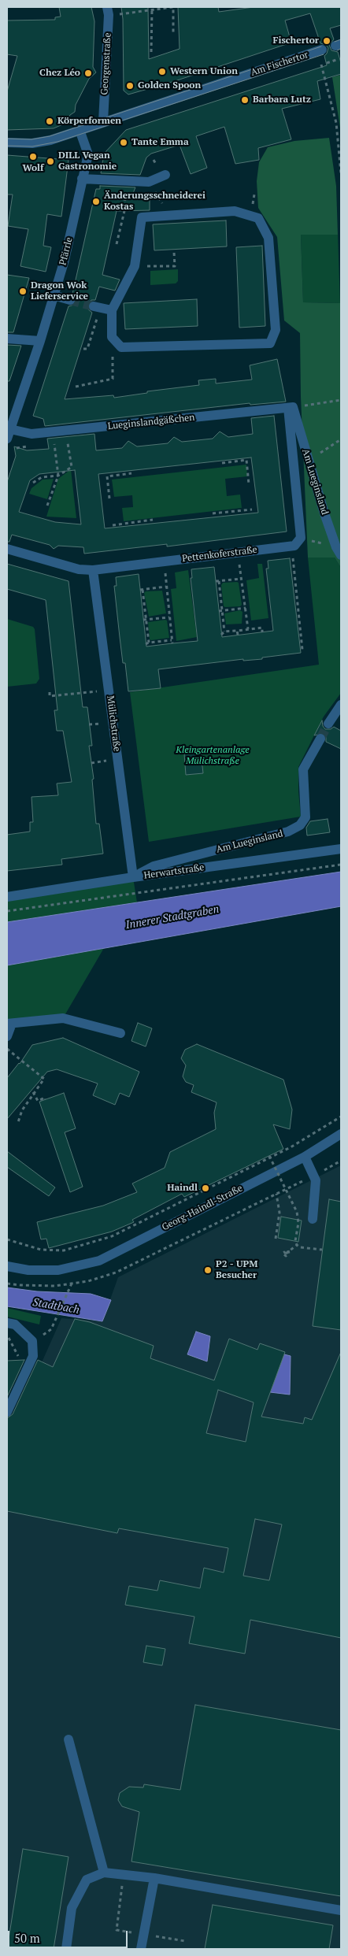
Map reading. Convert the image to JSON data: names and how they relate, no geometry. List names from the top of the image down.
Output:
{
  "streets": {
    "street": [
      "Georgenstraße",
      "Am Fischertor",
      "Pfärrle",
      "Lueginslandgäßchen",
      "Am Lueginsland",
      "Pettenkoferstraße",
      "Mülichstraße",
      "Herwartstraße",
      "Georg-Haindl-Straße"
    ]
  },
  "crossings": [
    ["Georgenstraße", "Am Fischertor"],
    ["Am Fischertor", "Pfärrle"],
    ["Pfärrle", "Lueginslandgäßchen"],
    ["Lueginslandgäßchen", "Am Lueginsland"],
    ["Am Lueginsland", "Mülichstraße"],
    ["Am Lueginsland", "Herwartstraße"],
    ["Pettenkoferstraße", "Mülichstraße"],
    ["Mülichstraße", "Herwartstraße"]
  ],
  "water": ["Innerer Stadtgraben", "Stadtbach"],
  "parks": ["Kleingartenanlage Mülichstraße"],
  "places": [
    "Fischertor",
    "Western Union",
    "Chez Léo",
    "Golden Spoon",
    "Barbara Lutz",
    "Körperformen",
    "Tante Emma",
    "Wolf",
    "DILL Vegan Gastronomie",
    "Änderungsschneiderei Kostas",
    "Dragon Wok Lieferservice",
    "Haindl",
    "P2 - UPM Besucher"
  ],
  "scale_bar": "50 m"
}
